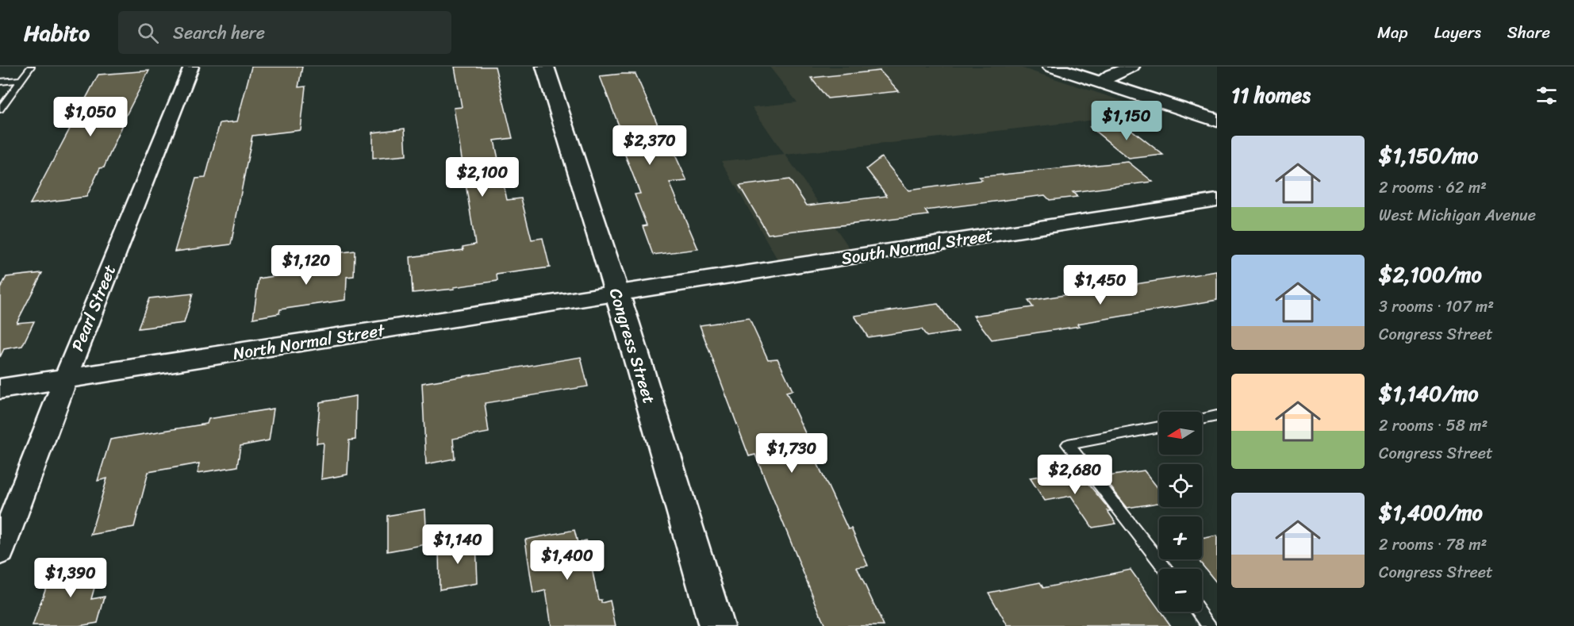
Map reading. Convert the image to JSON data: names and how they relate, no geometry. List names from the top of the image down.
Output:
{
  "streets": {
    "street": [
      "South Normal Street",
      "Pearl Street",
      "North Normal Street",
      "Congress Street"
    ]
  },
  "crossings": [
    ["South Normal Street", "North Normal Street"],
    ["South Normal Street", "Congress Street"],
    ["Pearl Street", "North Normal Street"],
    ["North Normal Street", "Congress Street"]
  ],
  "north": "left",
  "page": {
    "header": "Habito",
    "search": "Search here",
    "nav": ["Map", "Layers", "Share"],
    "heading": "11 homes",
    "price": [
      "$1,050",
      "$1,150",
      "$2,370",
      "$2,100",
      "$1,120",
      "$1,450",
      "$1,730",
      "$2,680",
      "$1,140",
      "$1,400",
      "$1,390"
    ],
    "list": [
      {
        "name": "$1,150/mo",
        "note": "2 rooms · 62 m² · West Michigan Avenue"
      },
      {
        "name": "$2,100/mo",
        "note": "3 rooms · 107 m² · Congress Street"
      },
      {
        "name": "$1,140/mo",
        "note": "2 rooms · 58 m² · Congress Street"
      },
      {
        "name": "$1,400/mo",
        "note": "2 rooms · 78 m² · Congress Street"
      }
    ],
    "map_buttons": ["+", "−"]
  }
}
